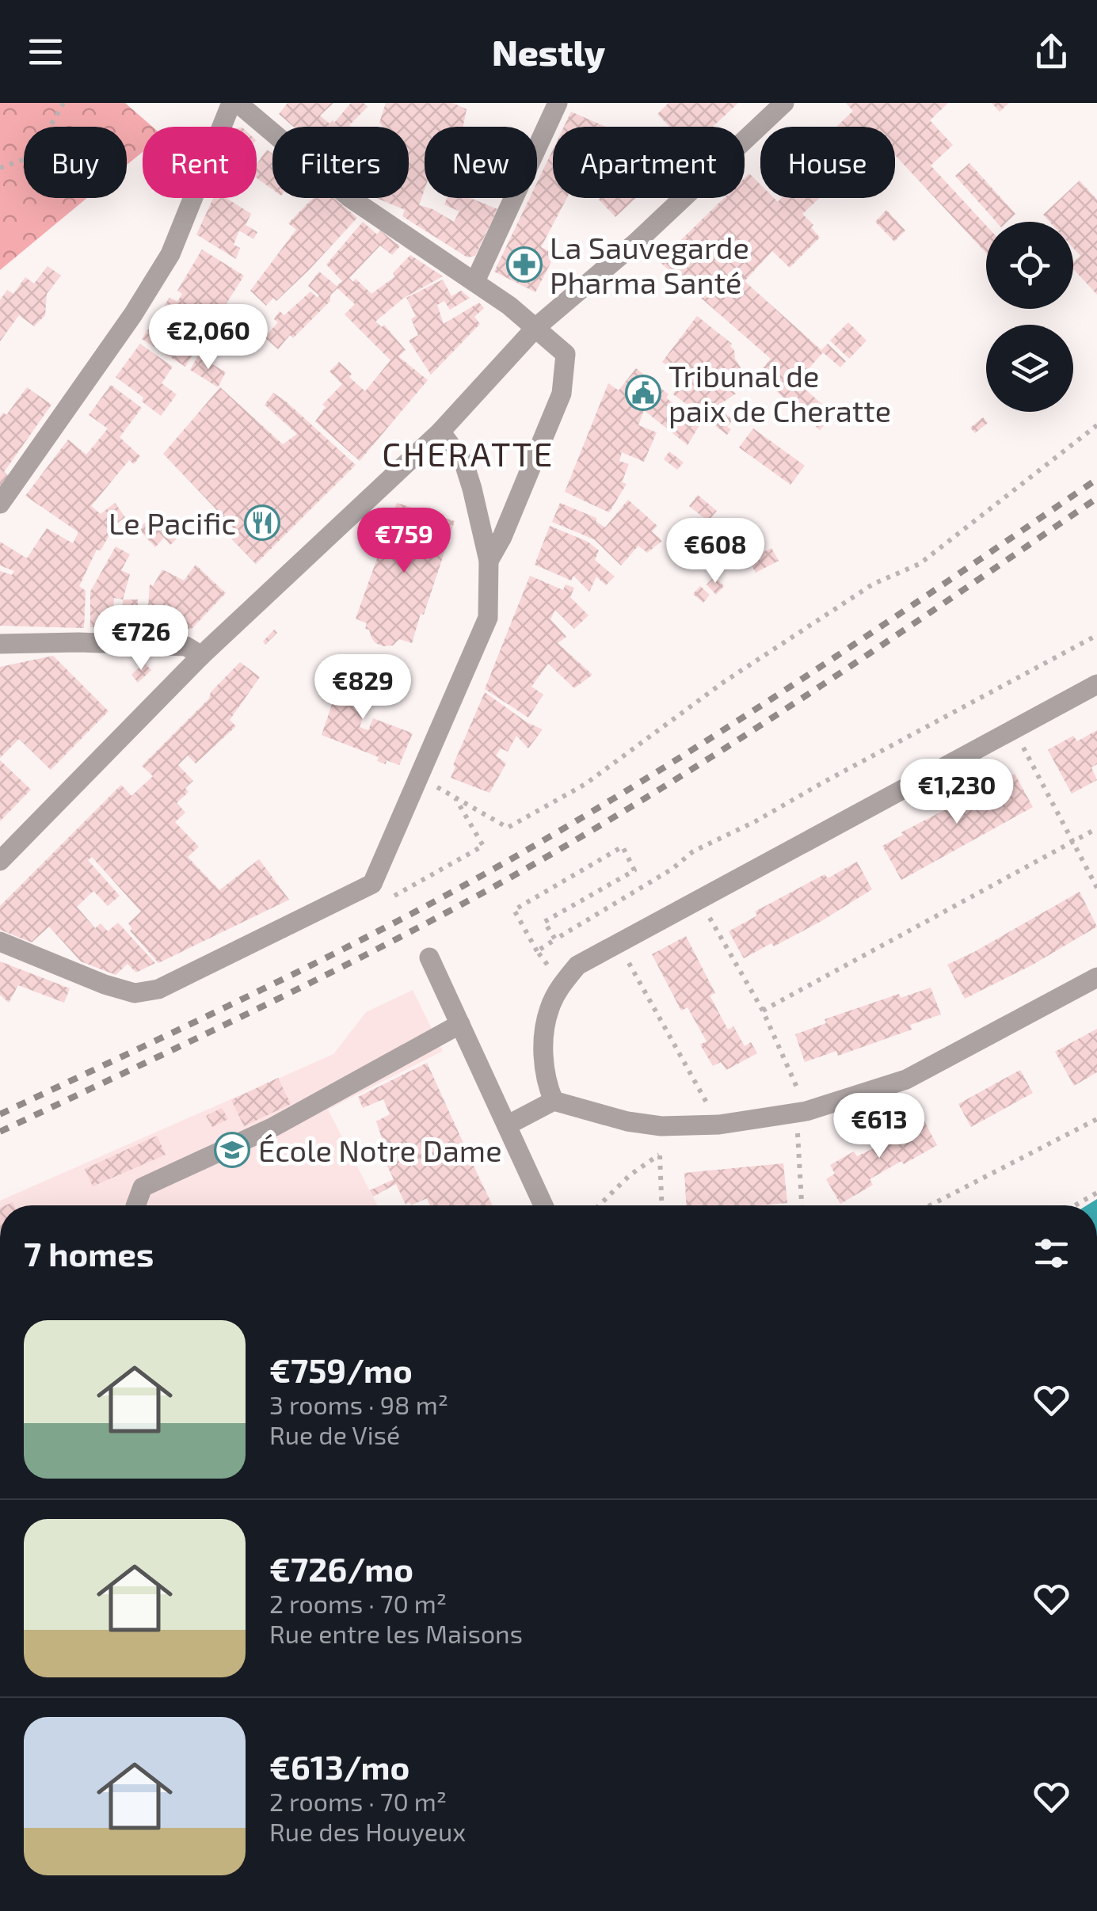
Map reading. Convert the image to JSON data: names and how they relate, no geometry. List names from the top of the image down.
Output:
{
  "districts": ["CHERATTE"],
  "places": {
    "pharmacy": ["La Sauvegarde Pharma Santé"],
    "public building": ["Tribunal de paix de Cheratte"],
    "restaurant": ["Le Pacific"],
    "school or university": ["École Notre Dame"]
  },
  "page": {
    "header": "Nestly",
    "chip": [
      "Buy",
      "Rent",
      "Filters",
      "New",
      "Apartment",
      "House"
    ],
    "price": [
      "€2,060",
      "€759",
      "€608",
      "€726",
      "€829",
      "€1,230",
      "€613"
    ],
    "heading": "7 homes",
    "list": [
      {
        "name": "€759/mo",
        "note": "3 rooms · 98 m² · Rue de Visé"
      },
      {
        "name": "€726/mo",
        "note": "2 rooms · 70 m² · Rue entre les Maisons"
      },
      {
        "name": "€613/mo",
        "note": "2 rooms · 70 m² · Rue des Houyeux"
      }
    ]
  }
}
